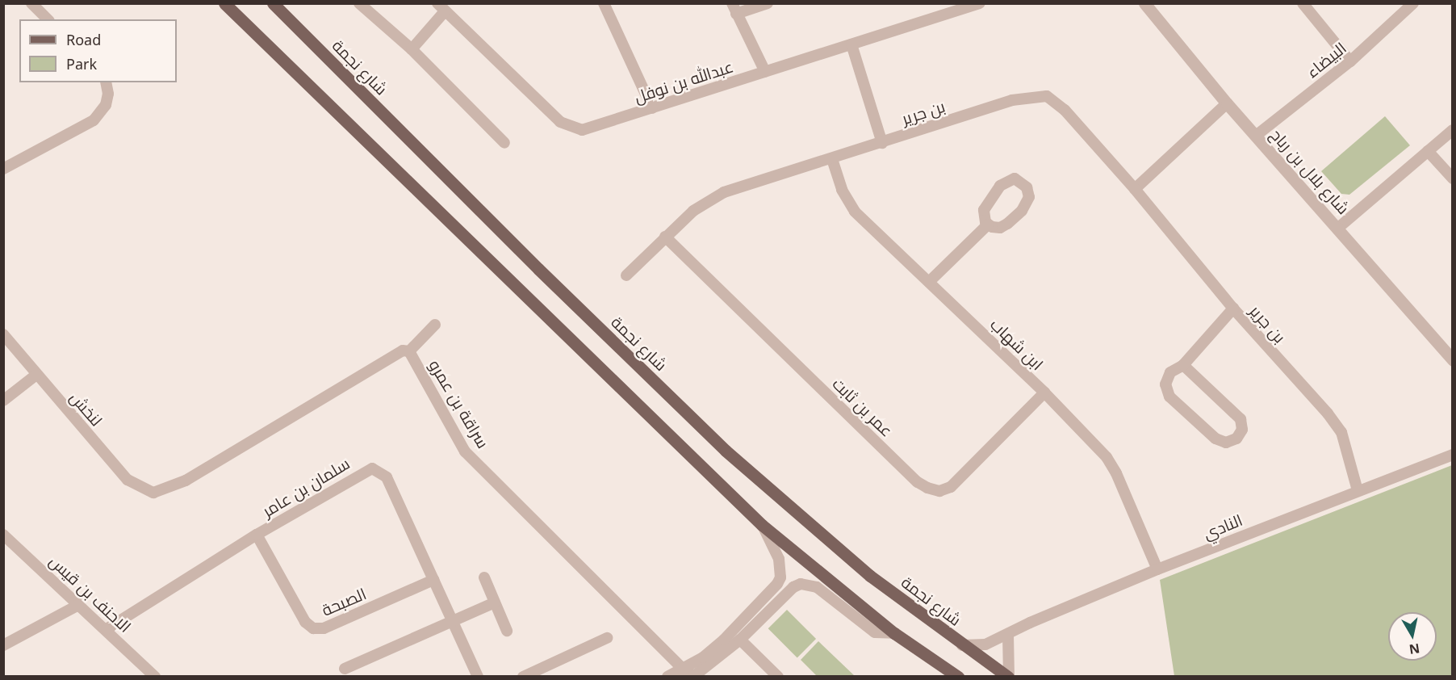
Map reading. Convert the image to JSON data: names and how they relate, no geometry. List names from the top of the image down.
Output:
{
  "streets": {
    "main road": ["شارع نجمة"],
    "street": [
      "البيضاء",
      "عبدالله بن نوفل",
      "بن جرير",
      "شارع بلال بن رباح",
      "ابن شهاب",
      "سراقة بن عمرو",
      "عمر بن ثابت",
      "لنخش",
      "سلمان بن عامر",
      "النادي",
      "الاحنف بن قيس",
      "الصبحة"
    ]
  },
  "crossings": [
    ["البيضاء", "شارع بلال بن رباح"],
    ["شارع نجمة", "النادي"],
    ["بن جرير", "ابن شهاب"],
    ["بن جرير", "عمر بن ثابت"],
    ["بن جرير", "النادي"],
    ["ابن شهاب", "عمر بن ثابت"],
    ["ابن شهاب", "النادي"],
    ["سراقة بن عمرو", "لنخش"],
    ["سلمان بن عامر", "الاحنف بن قيس"],
    ["سلمان بن عامر", "الصبحة"]
  ],
  "legend": ["Road", "Park"],
  "north": "bottom"
}
